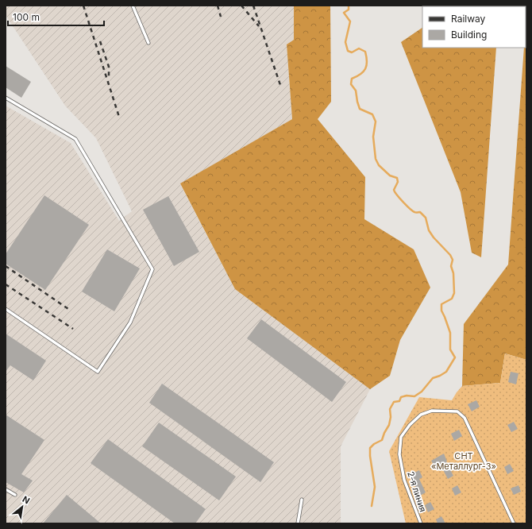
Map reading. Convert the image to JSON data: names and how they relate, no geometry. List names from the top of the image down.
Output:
{
  "streets": {
    "lane": ["2-я линия"]
  },
  "parks": ["СНТ «Металлург-3»"],
  "legend": ["Railway", "Building"],
  "scale_bar": "100 m",
  "north": "top right"
}
